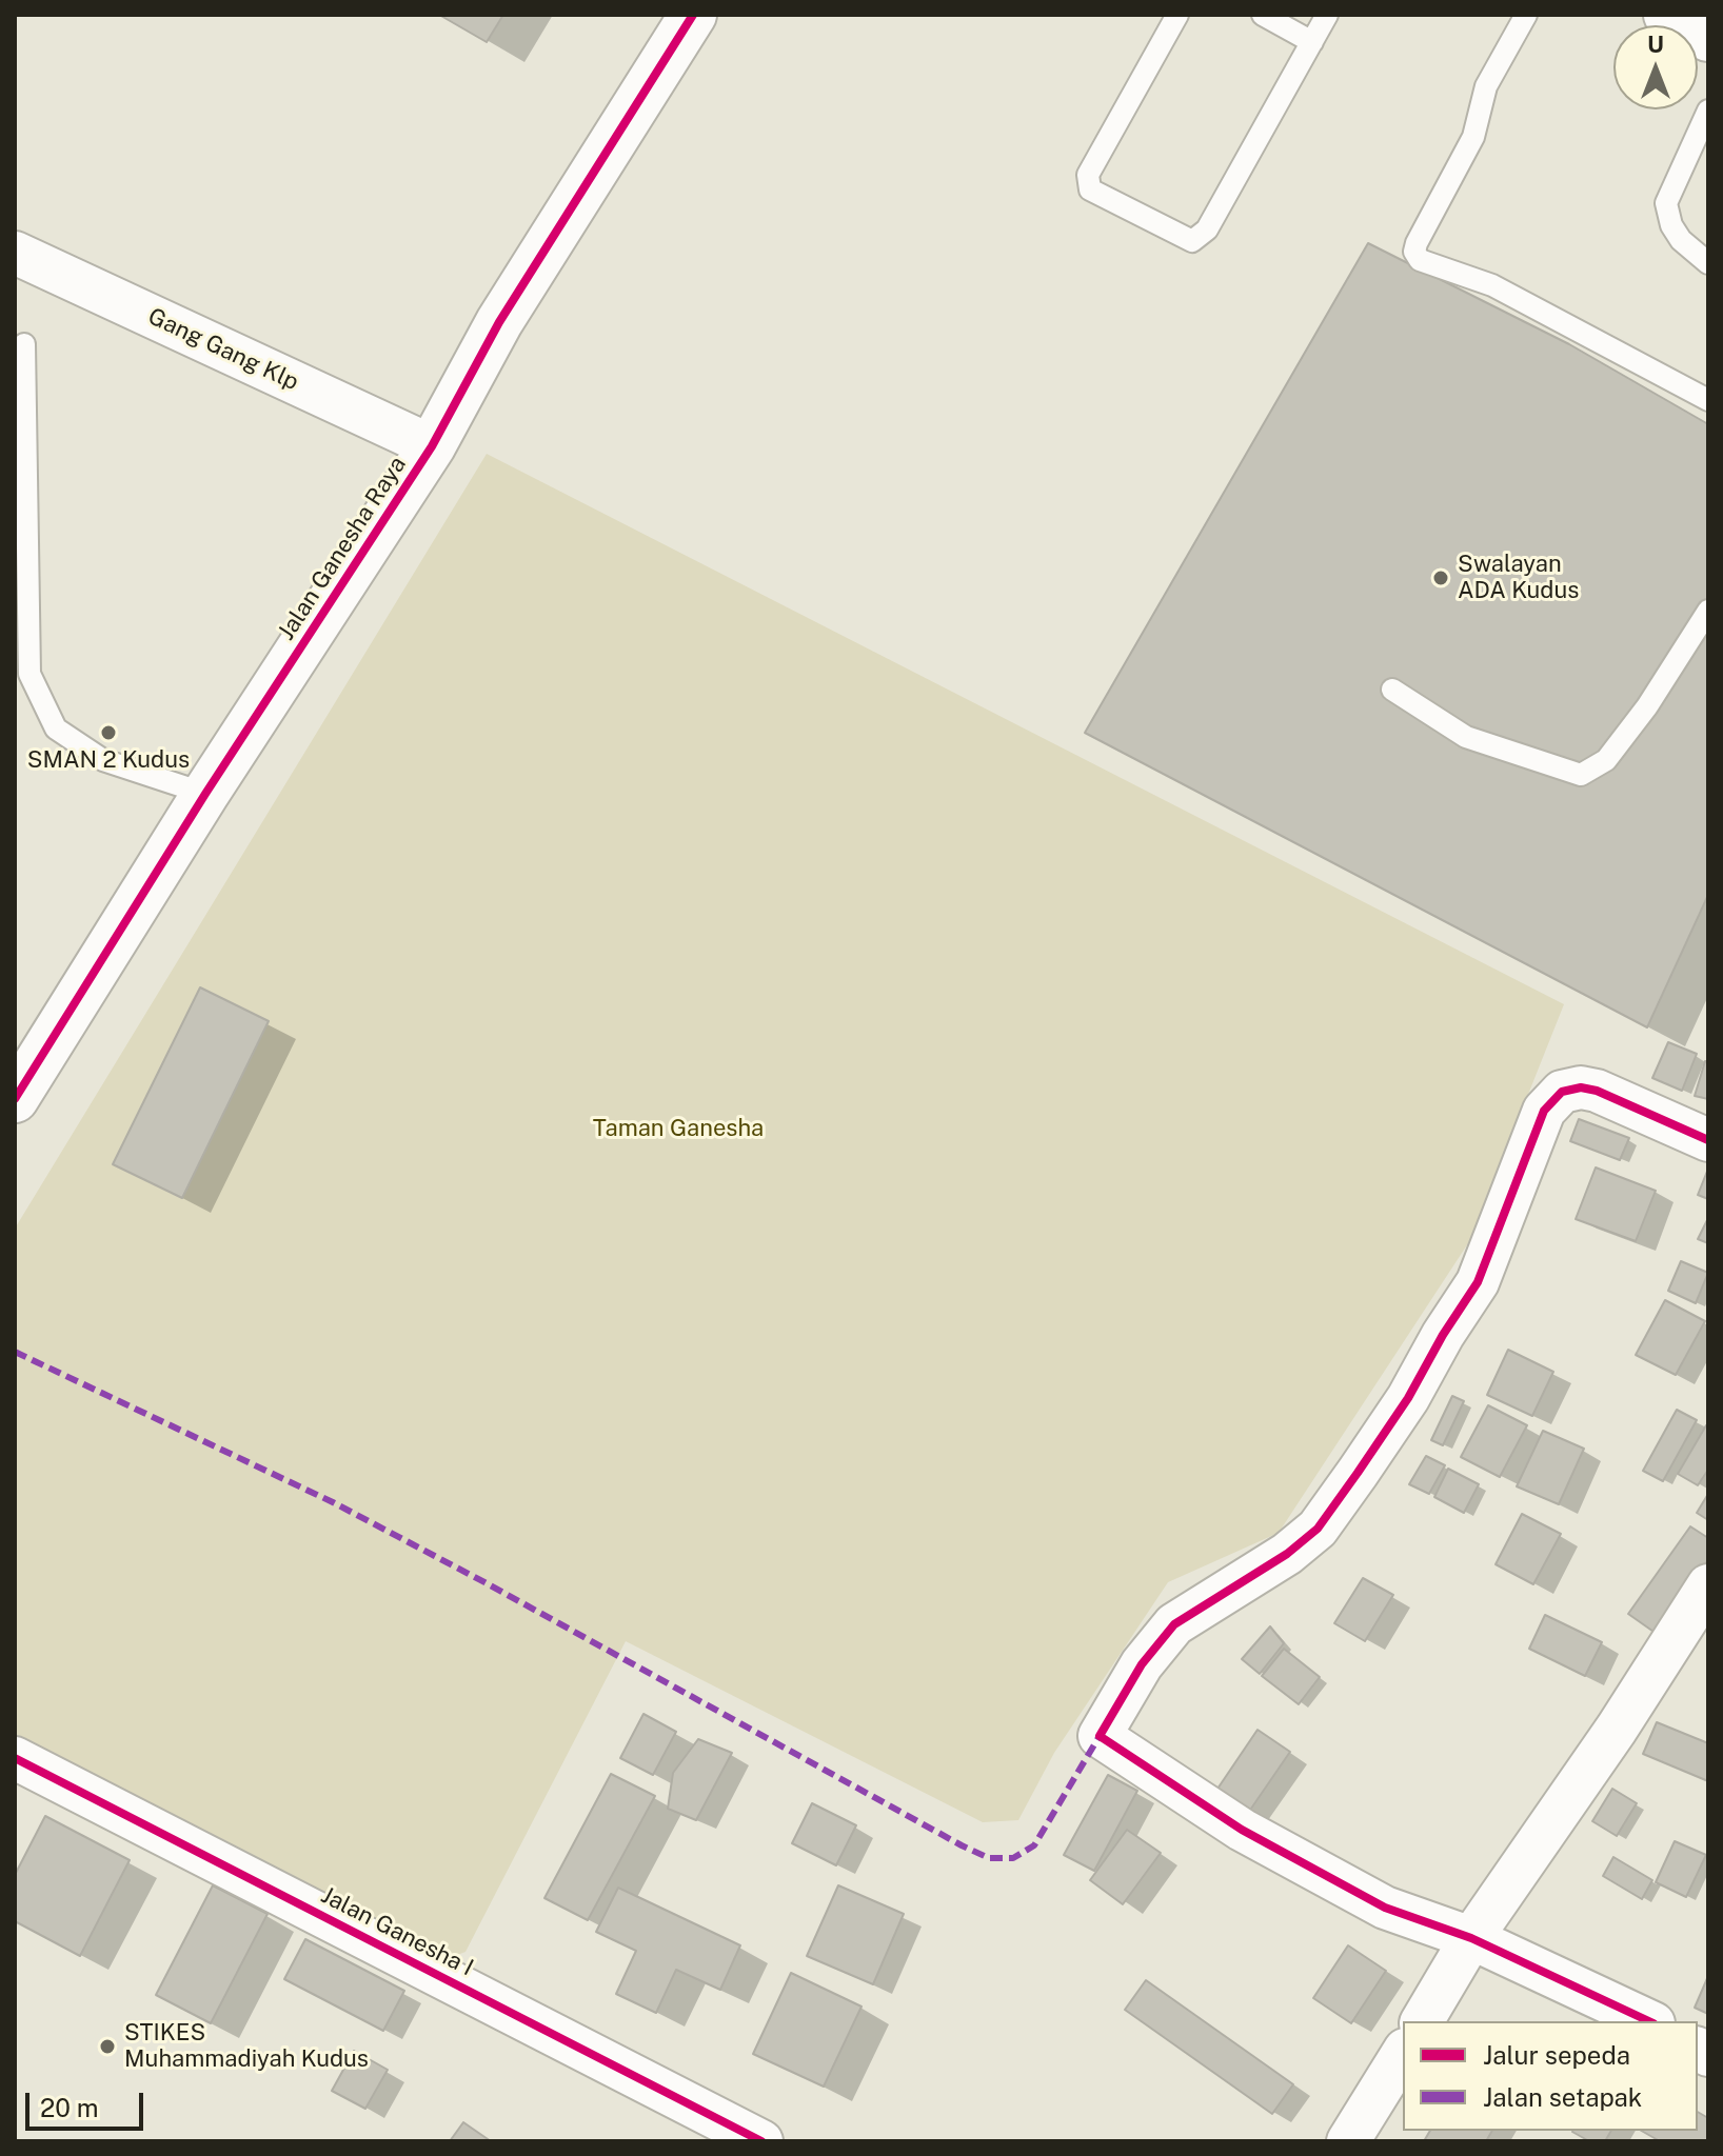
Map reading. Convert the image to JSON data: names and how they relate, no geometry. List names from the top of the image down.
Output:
{
  "streets": {
    "street": ["Gang Gang Klp", "Jalan Ganesha Raya", "Jalan Ganesha I"]
  },
  "crossings": [
    ["Gang Gang Klp", "Jalan Ganesha Raya"]
  ],
  "parks": ["Taman Ganesha"],
  "places": ["Swalayan ADA Kudus", "SMAN 2 Kudus", "STIKES Muhammadiyah Kudus"],
  "legend": ["Jalur sepeda", "Jalan setapak"],
  "scale_bar": "20 m",
  "north": "top"
}
